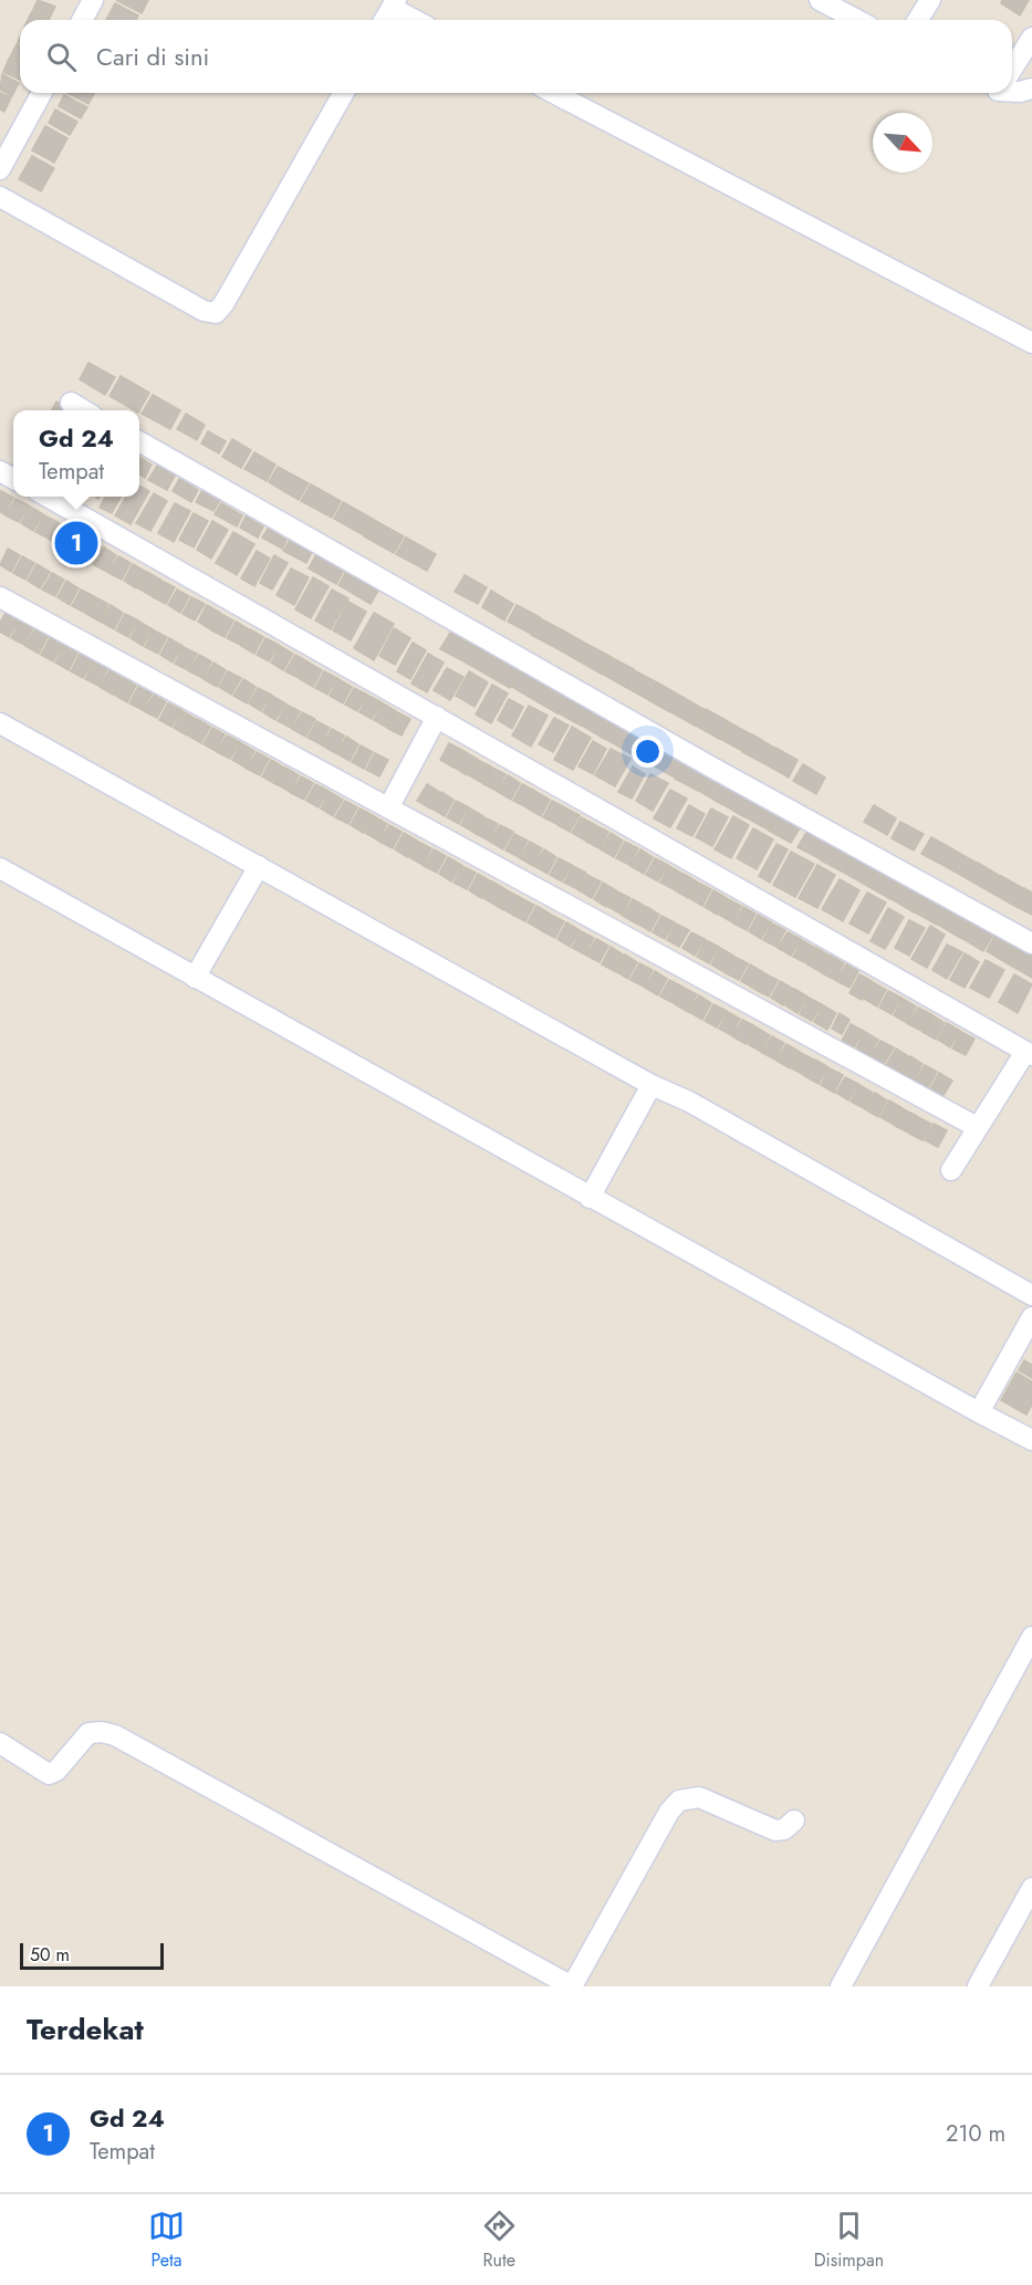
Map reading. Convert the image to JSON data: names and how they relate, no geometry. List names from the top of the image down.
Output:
{
  "scale_bar": "50 m",
  "north": "bottom right",
  "page": {
    "search": "Cari di sini",
    "popup": ["Gd 24", "Tempat"],
    "pins": "1",
    "scale": "50 m",
    "heading": "Terdekat",
    "list": [
      {
        "mark": "1",
        "name": "Gd 24",
        "note": "Tempat",
        "value": "210 m"
      }
    ],
    "nav": ["Peta", "Rute", "Disimpan"]
  }
}
